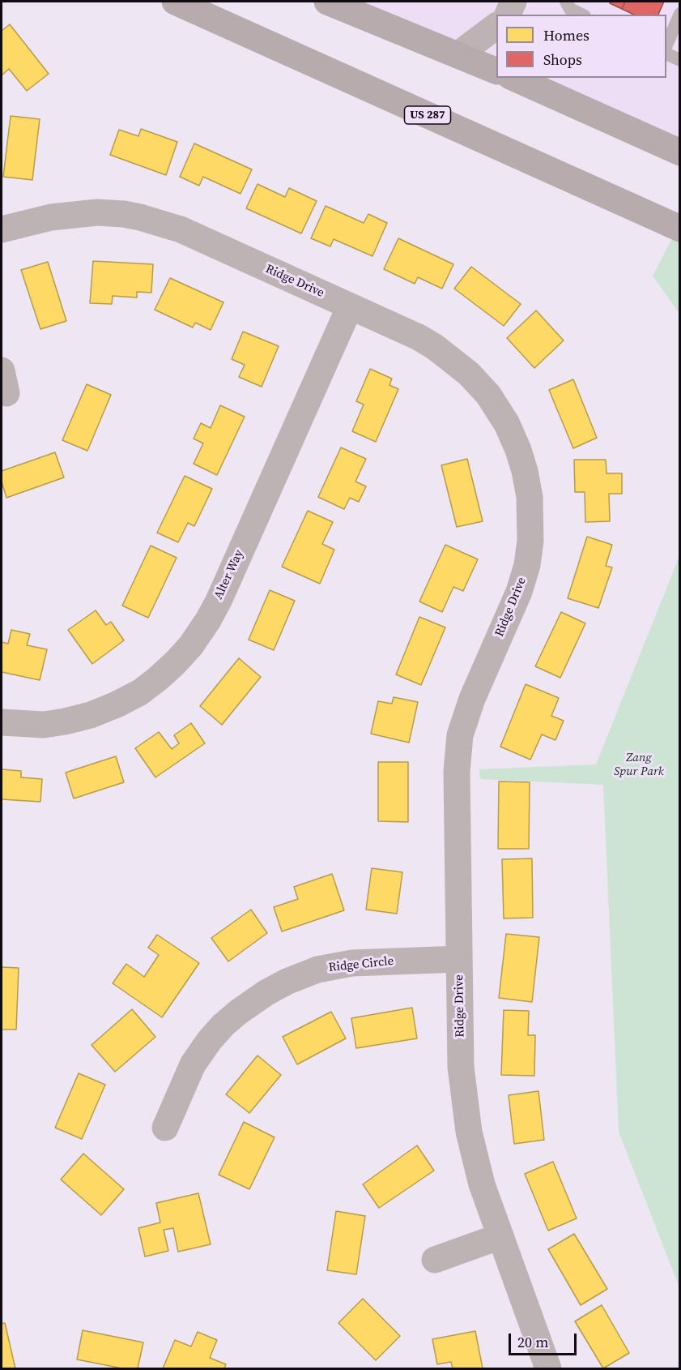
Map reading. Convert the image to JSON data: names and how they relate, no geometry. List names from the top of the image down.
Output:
{
  "streets": {
    "main road": ["US 287"],
    "street": ["Ridge Drive", "Alter Way", "Ridge Circle"]
  },
  "crossings": [
    ["Ridge Drive", "Alter Way"],
    ["Ridge Drive", "Ridge Circle"]
  ],
  "parks": ["Zang Spur Park"],
  "legend": ["Homes", "Shops"],
  "scale_bar": "20 m"
}
